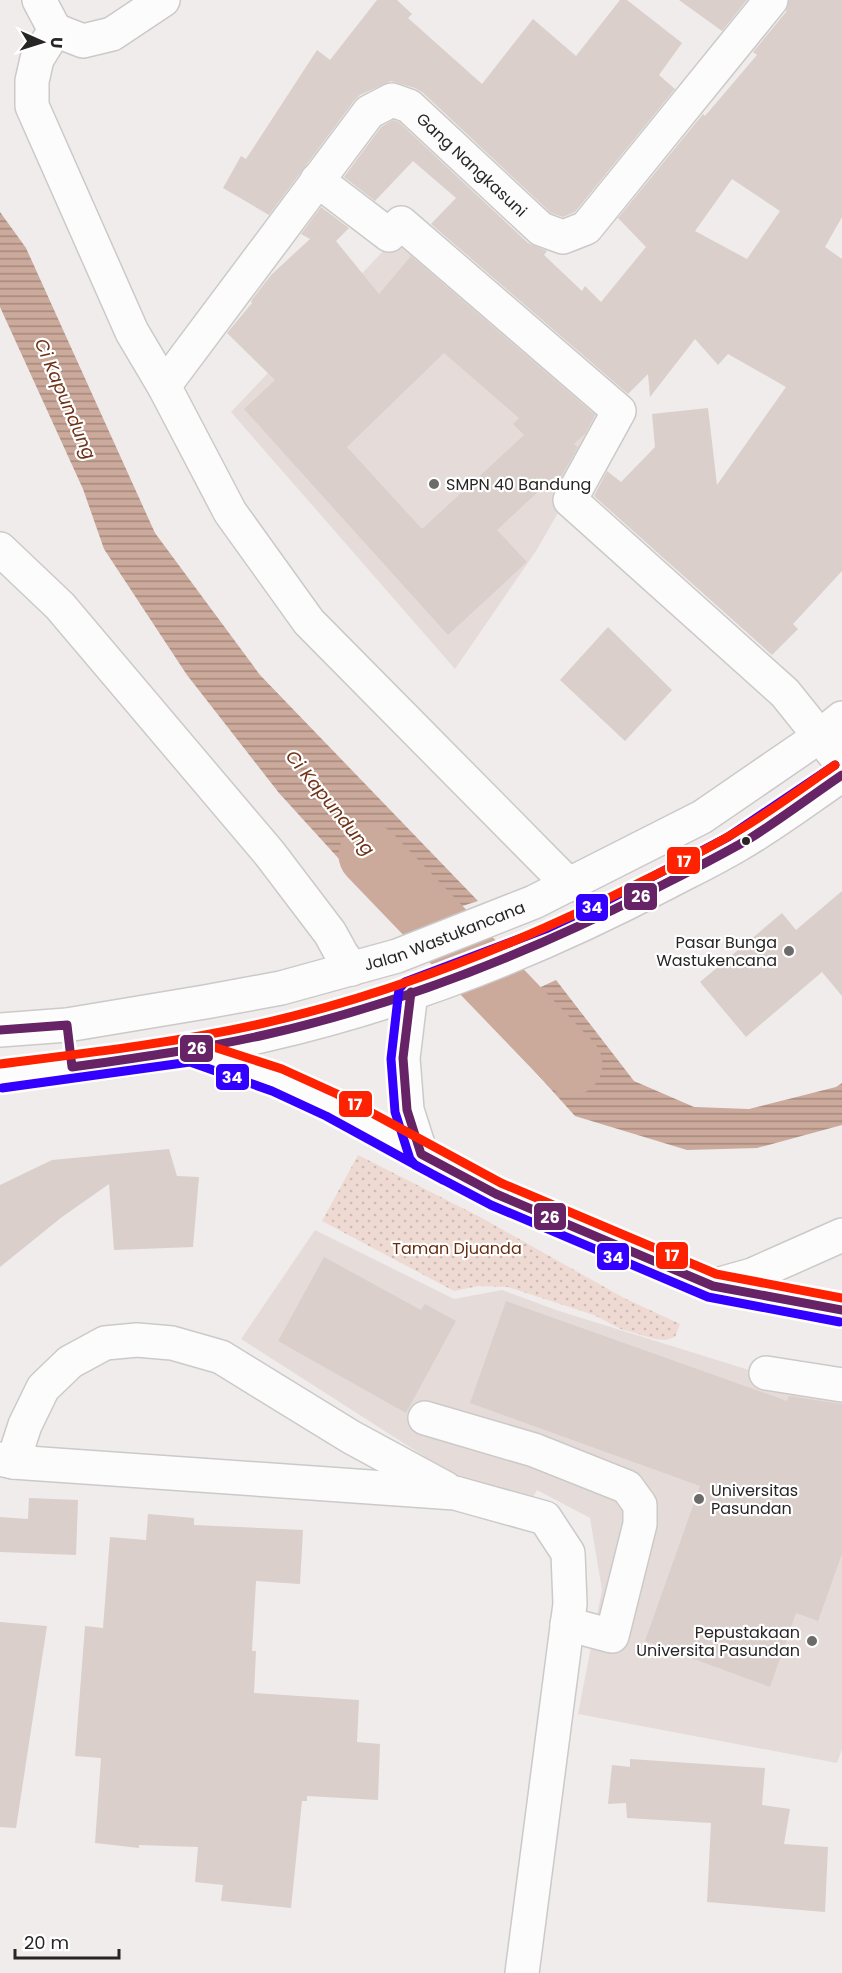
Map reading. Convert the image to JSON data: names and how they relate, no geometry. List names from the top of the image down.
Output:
{
  "streets": {
    "street": ["Gang Nangkasuni", "Jalan Wastukancana"]
  },
  "water": ["Ci Kapundung"],
  "parks": ["Taman Djuanda"],
  "places": [
    "SMPN 40 Bandung",
    "Pasar Bunga Wastukencana",
    "Universitas Pasundan",
    "Pepustakaan Universita Pasundan"
  ],
  "lines": ["transit line 34", "transit line 17", "transit line 26"],
  "scale_bar": "20 m",
  "north": "right"
}
